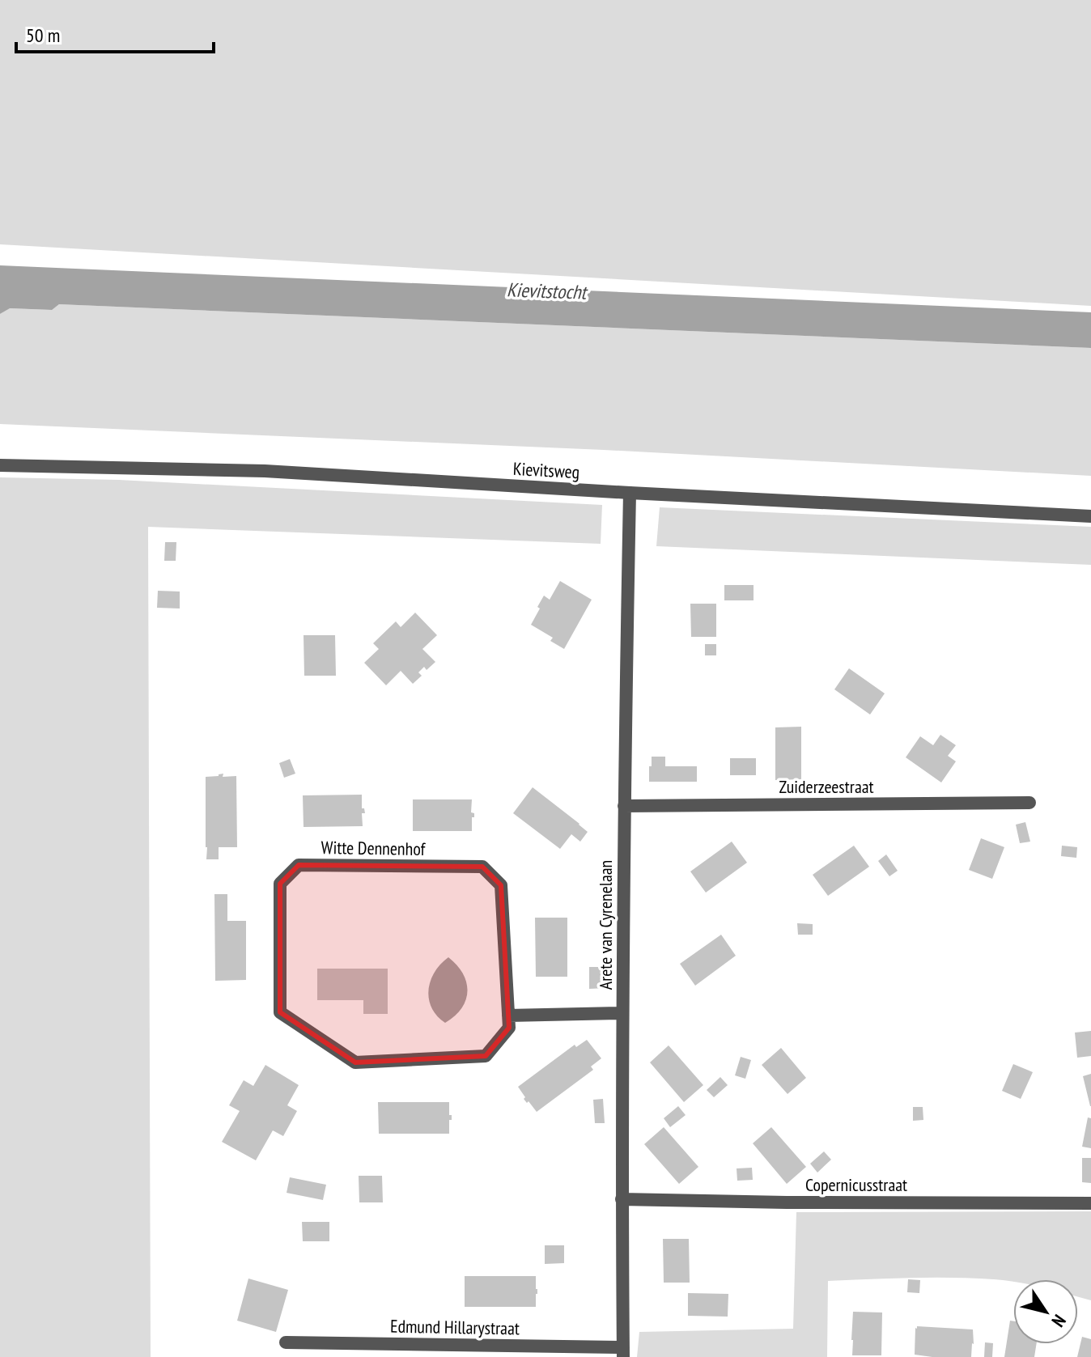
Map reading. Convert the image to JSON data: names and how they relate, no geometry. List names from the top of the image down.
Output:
{
  "streets": {
    "street": [
      "Kievitsweg",
      "Zuiderzeestraat",
      "Witte Dennenhof",
      "Arete van Cyrenelaan",
      "Copernicusstraat",
      "Edmund Hillarystraat"
    ]
  },
  "crossings": [
    ["Kievitsweg", "Arete van Cyrenelaan"],
    ["Zuiderzeestraat", "Arete van Cyrenelaan"],
    ["Arete van Cyrenelaan", "Copernicusstraat"],
    ["Arete van Cyrenelaan", "Edmund Hillarystraat"]
  ],
  "water": ["Kievitstocht"],
  "scale_bar": "50 m",
  "north": "bottom right"
}
